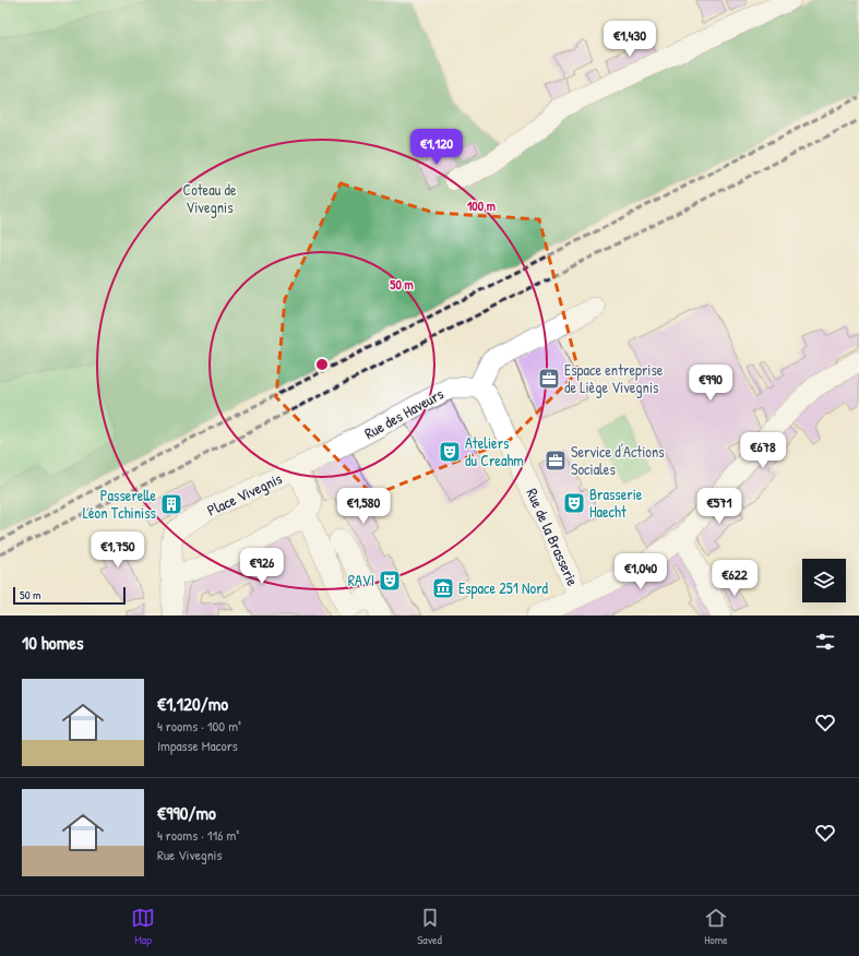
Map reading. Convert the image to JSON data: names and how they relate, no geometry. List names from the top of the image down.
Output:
{
  "streets": {
    "street": ["Rue des Haveurs", "Place Vivegnis", "Rue de la Brasserie"]
  },
  "crossings": [
    ["Rue des Haveurs", "Place Vivegnis"],
    ["Rue des Haveurs", "Rue de la Brasserie"]
  ],
  "parks": ["Coteau de Vivegnis"],
  "places": {
    "office": ["Espace entreprise de Liège Vivegnis", "Service d'Actions Sociales"],
    "theatre": ["Ateliers du Creahm", "Brasserie Haecht", "RAVI"],
    "building": ["Passerelle Léon Tchiniss"],
    "museum": ["Espace 251 Nord"]
  },
  "scale_bar": "50 m",
  "page": {
    "price": [
      "€1,430",
      "€1,120",
      "€990",
      "€678",
      "€1,580",
      "€571",
      "€1,750",
      "€926",
      "€1,040",
      "€622"
    ],
    "scale": "50 m",
    "heading": "10 homes",
    "list": [
      {
        "name": "€1,120/mo",
        "note": "4 rooms · 100 m² · Impasse Macors"
      },
      {
        "name": "€990/mo",
        "note": "4 rooms · 116 m² · Rue Vivegnis"
      }
    ],
    "tabs": ["Map", "Saved", "Home"]
  },
  "rings": ["100 m", "50 m"]
}
